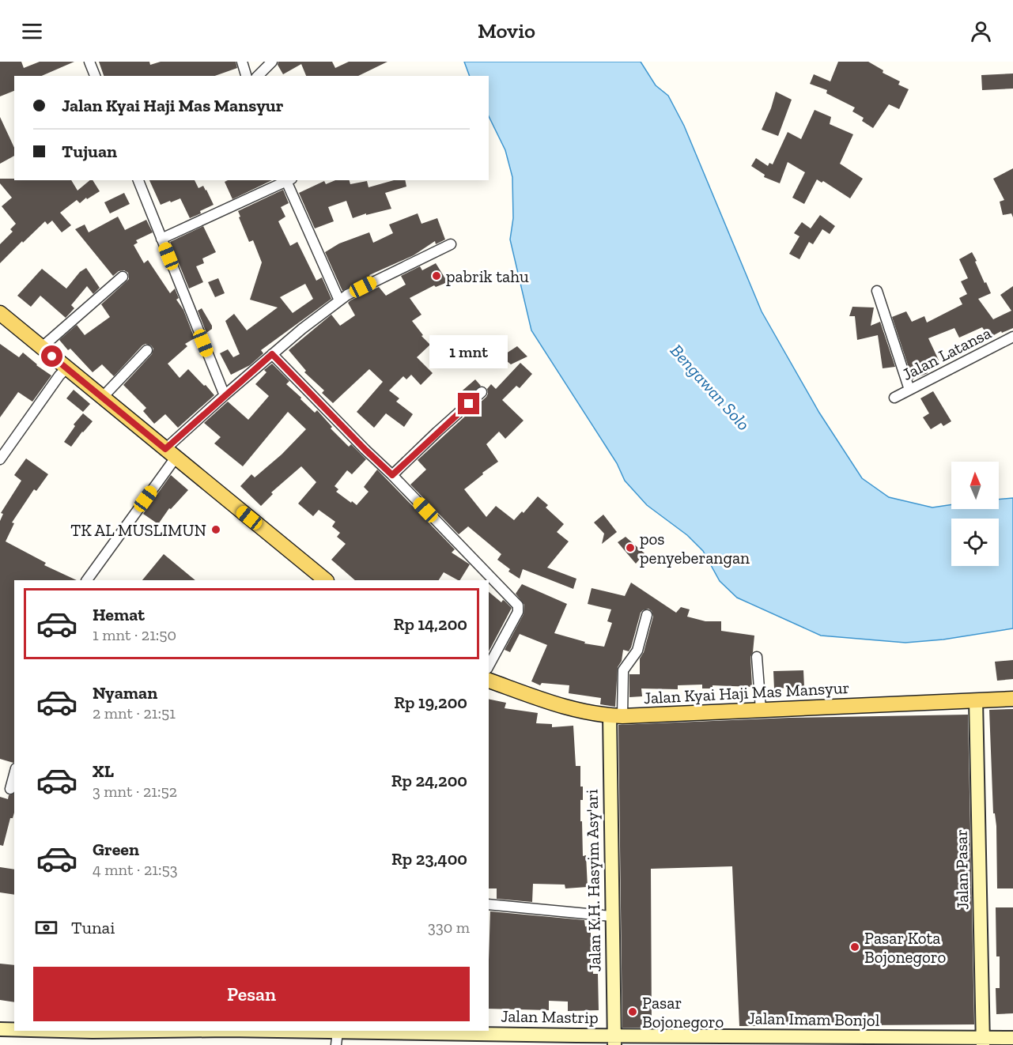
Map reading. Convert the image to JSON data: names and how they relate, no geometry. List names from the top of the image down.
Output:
{
  "streets": {
    "main road": [
      "Jalan Kyai Haji Mas Mansyur",
      "Jalan Pasar",
      "Jalan K.H. Hasyim Asy'ari",
      "Jalan Mastrip",
      "Jalan Imam Bonjol"
    ],
    "street": ["Jalan Latansa"]
  },
  "crossings": [
    ["Jalan Kyai Haji Mas Mansyur", "Jalan Pasar"],
    ["Jalan Kyai Haji Mas Mansyur", "Jalan K.H. Hasyim Asy'ari"],
    ["Jalan Pasar", "Jalan Imam Bonjol"],
    ["Jalan K.H. Hasyim Asy'ari", "Jalan Mastrip"],
    ["Jalan K.H. Hasyim Asy'ari", "Jalan Imam Bonjol"],
    ["Jalan Mastrip", "Jalan Imam Bonjol"]
  ],
  "water": ["Bengawan Solo"],
  "places": [
    "pabrik tahu",
    "TK AL MUSLIMUN",
    "pos penyeberangan",
    "Pasar Kota Bojonegoro",
    "Pasar Bojonegoro"
  ],
  "north": "top",
  "page": {
    "header": "Movio",
    "banner": ["Jalan Kyai Haji Mas Mansyur", "Tujuan"],
    "bubble": "1 mnt",
    "list": [
      {
        "name": "Hemat",
        "note": "1 mnt · 21:50",
        "value": "Rp 14,200"
      },
      {
        "name": "Nyaman",
        "note": "2 mnt · 21:51",
        "value": "Rp 19,200"
      },
      {
        "name": "XL",
        "note": "3 mnt · 21:52",
        "value": "Rp 24,200"
      },
      {
        "name": "Green",
        "note": "4 mnt · 21:53",
        "value": "Rp 23,400"
      }
    ],
    "pay": ["Tunai", "330 m"],
    "buttons": "Pesan"
  }
}
